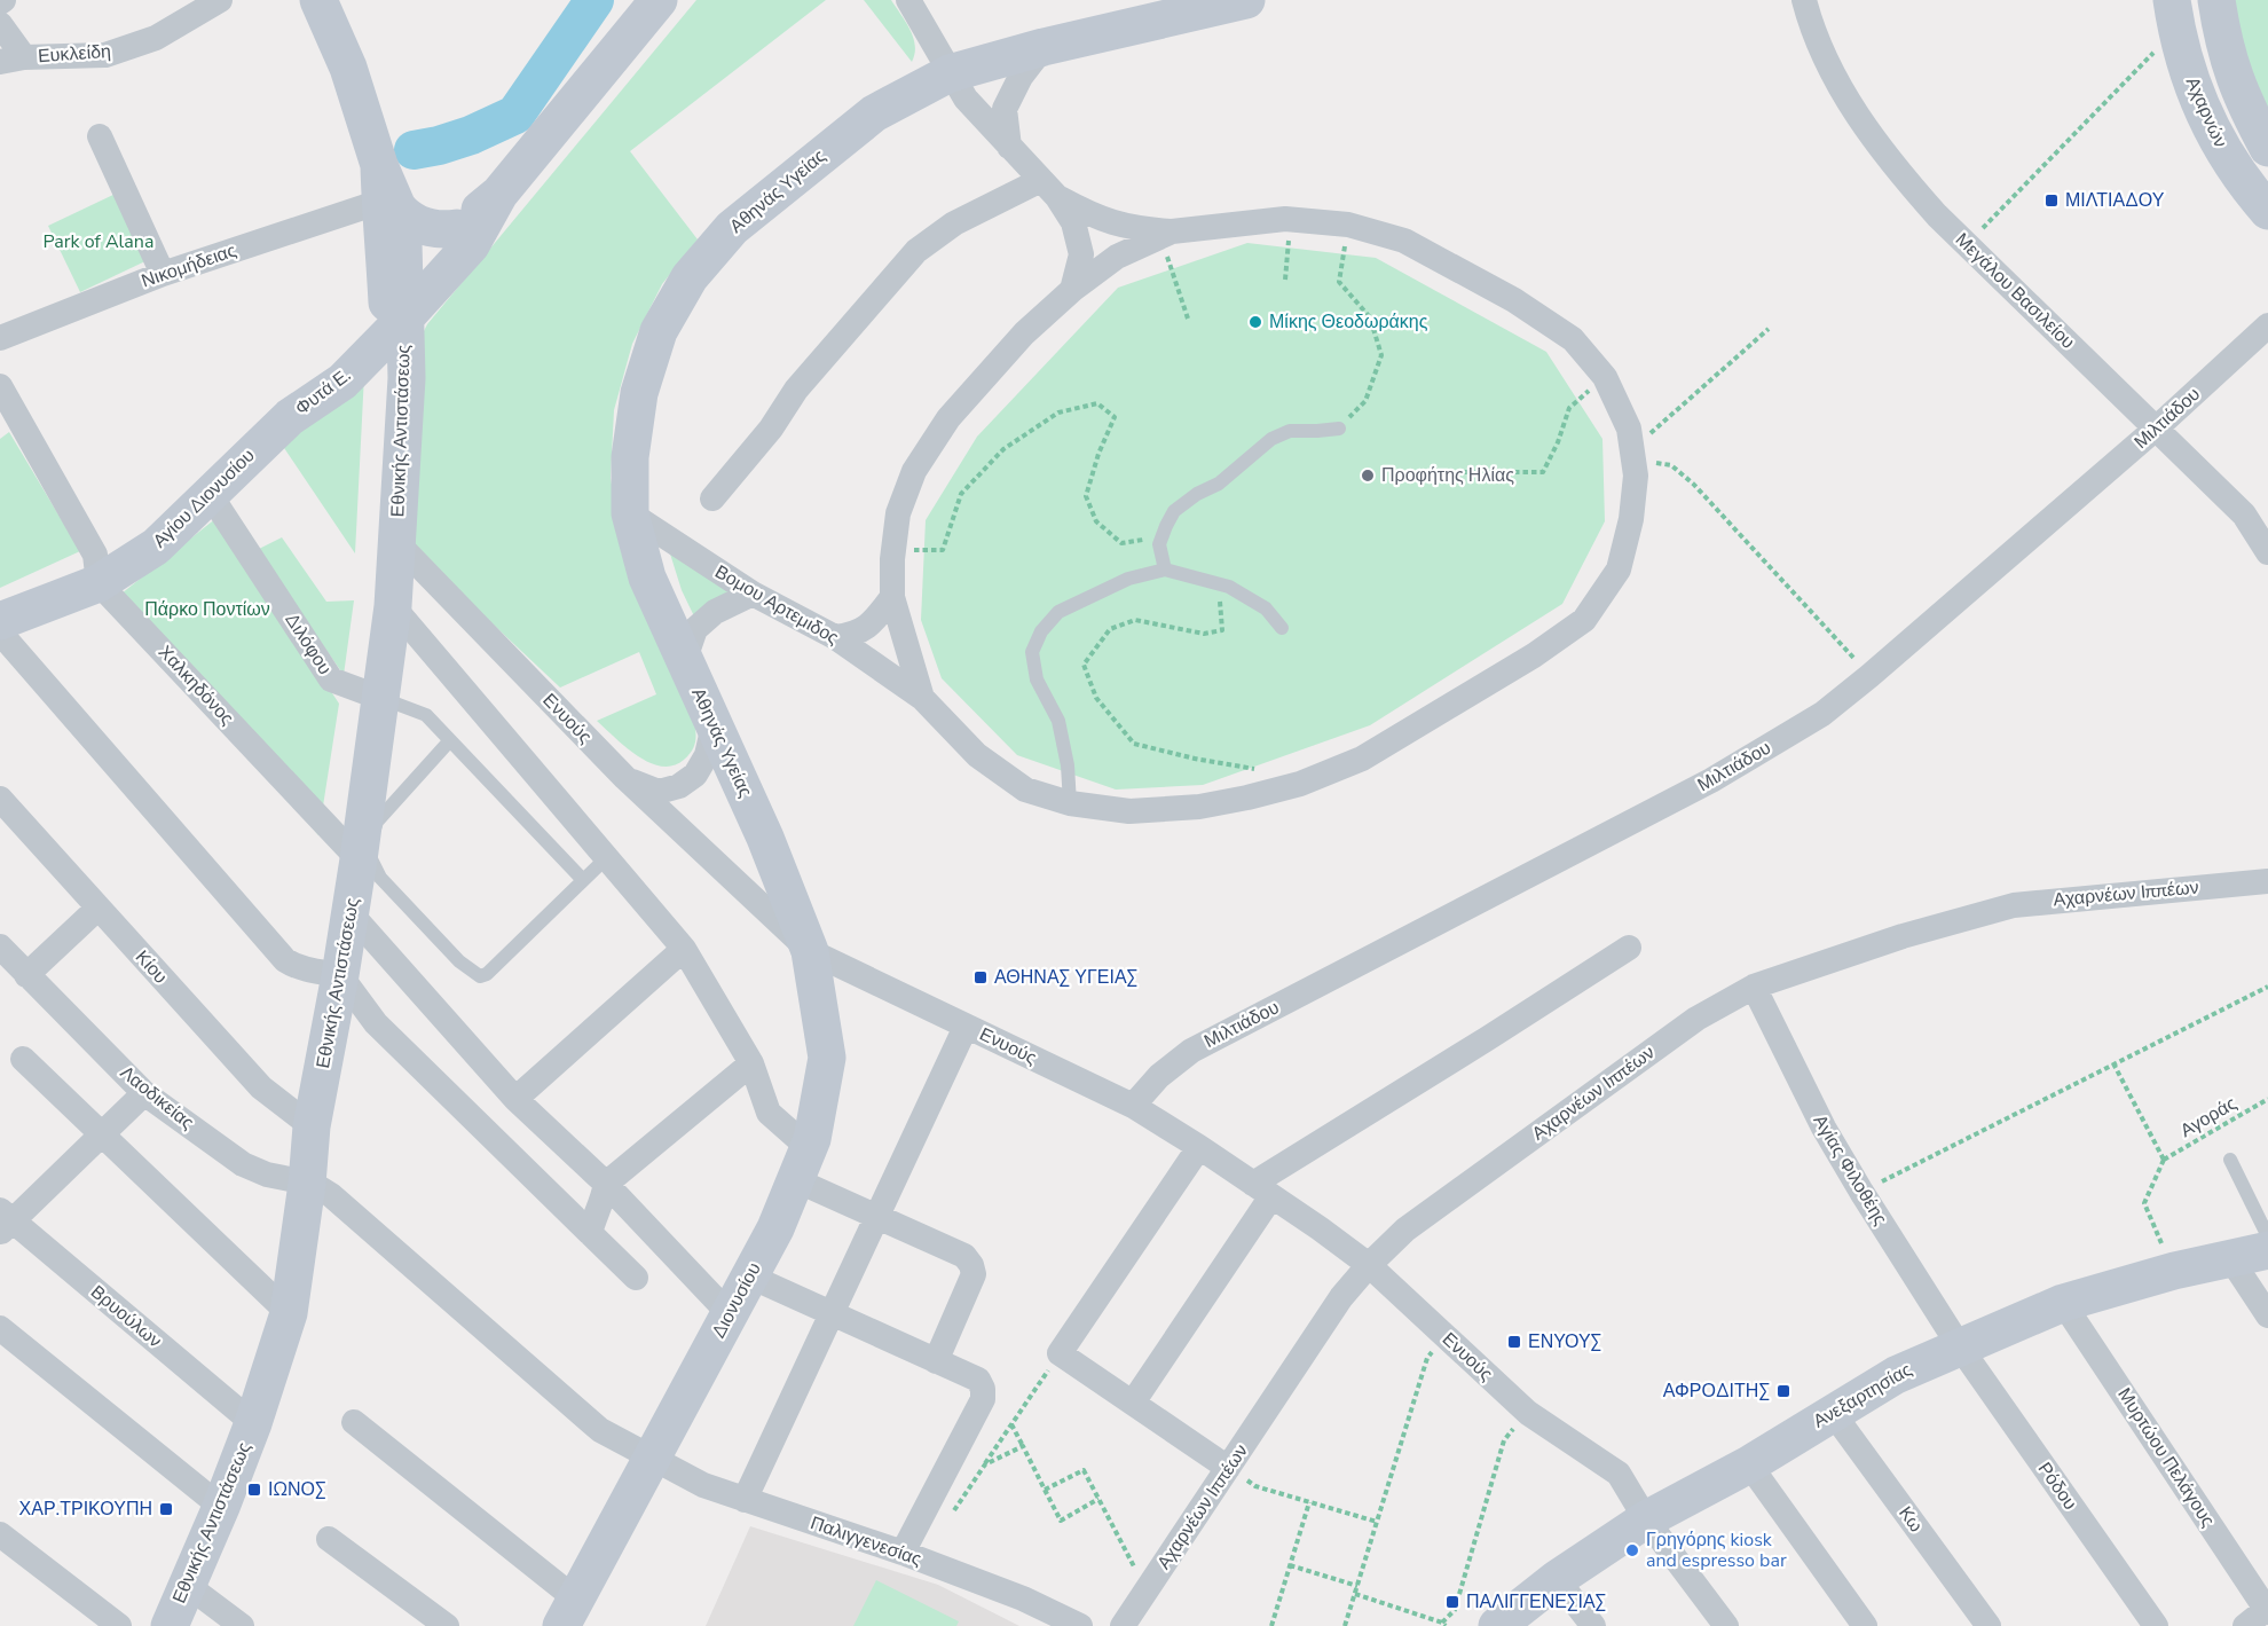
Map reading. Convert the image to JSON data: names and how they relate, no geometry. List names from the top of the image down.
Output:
{
  "streets": {
    "street": [
      "Ευκλείδη",
      "Αχαρνών",
      "Αθηνάς Υγείας",
      "Νικομήδειας",
      "Μεγάλου Βασιλείου",
      "Φυτά Ε.",
      "Μιλτιάδου",
      "Εθνικής Αντιστάσεως",
      "Αγίου Διονυσίου",
      "Βομου Αρτεμιδος",
      "Διλόφου",
      "Χαλκηδόνος",
      "Ενυούς",
      "Αχαρνέων Ιππέων",
      "Κίου",
      "Λαοδικείας",
      "Αγίας Φιλοθέης",
      "Διονυσίου",
      "Βρυούλων",
      "Ανεξαρτησίας",
      "Μυρτώου Πελάγους",
      "Ρόδου",
      "Κω",
      "Παλιγγενεσίας"
    ],
    "path": ["Αγοράς"]
  },
  "crossings": [
    ["Αθηνάς Υγείας", "Βομου Αρτεμιδος"],
    ["Αθηνάς Υγείας", "Ενυούς"],
    ["Αθηνάς Υγείας", "Διονυσίου"],
    ["Νικομήδειας", "Εθνικής Αντιστάσεως"],
    ["Μεγάλου Βασιλείου", "Μιλτιάδου"],
    ["Φυτά Ε.", "Εθνικής Αντιστάσεως"],
    ["Φυτά Ε.", "Αγίου Διονυσίου"],
    ["Μιλτιάδου", "Ενυούς"],
    ["Εθνικής Αντιστάσεως", "Διλόφου"],
    ["Εθνικής Αντιστάσεως", "Χαλκηδόνος"],
    ["Εθνικής Αντιστάσεως", "Ενυούς"],
    ["Εθνικής Αντιστάσεως", "Κίου"],
    ["Εθνικής Αντιστάσεως", "Λαοδικείας"],
    ["Εθνικής Αντιστάσεως", "Βρυούλων"],
    ["Αγίου Διονυσίου", "Διλόφου"],
    ["Αγίου Διονυσίου", "Χαλκηδόνος"],
    ["Ενυούς", "Αχαρνέων Ιππέων"],
    ["Ενυούς", "Διονυσίου"],
    ["Ενυούς", "Ανεξαρτησίας"],
    ["Αχαρνέων Ιππέων", "Αγίας Φιλοθέης"],
    ["Λαοδικείας", "Διονυσίου"],
    ["Λαοδικείας", "Παλιγγενεσίας"],
    ["Αγίας Φιλοθέης", "Ανεξαρτησίας"],
    ["Αγίας Φιλοθέης", "Ρόδου"],
    ["Διονυσίου", "Παλιγγενεσίας"],
    ["Ανεξαρτησίας", "Μυρτώου Πελάγους"],
    ["Ανεξαρτησίας", "Ρόδου"],
    ["Ανεξαρτησίας", "Κω"]
  ],
  "parks": ["Park of Alana", "Πάρκο Ποντίων"],
  "places": {
    "transit": [
      "ΜΙΛΤΙΑΔΟΥ",
      "ΑΘΗΝΑΣ ΥΓΕΙΑΣ",
      "ΕΝΥΟΥΣ",
      "ΑΦΡΟΔΙΤΗΣ",
      "ΙΩΝΟΣ",
      "ΧΑΡ.ΤΡΙΚΟΥΠΗ",
      "ΠΑΛΙΓΓΕΝΕΣΙΑΣ"
    ],
    "other": ["Μίκης Θεοδωράκης", "Προφήτης Ηλίας", "Γρηγόρης kiosk and espresso bar"]
  }
}
